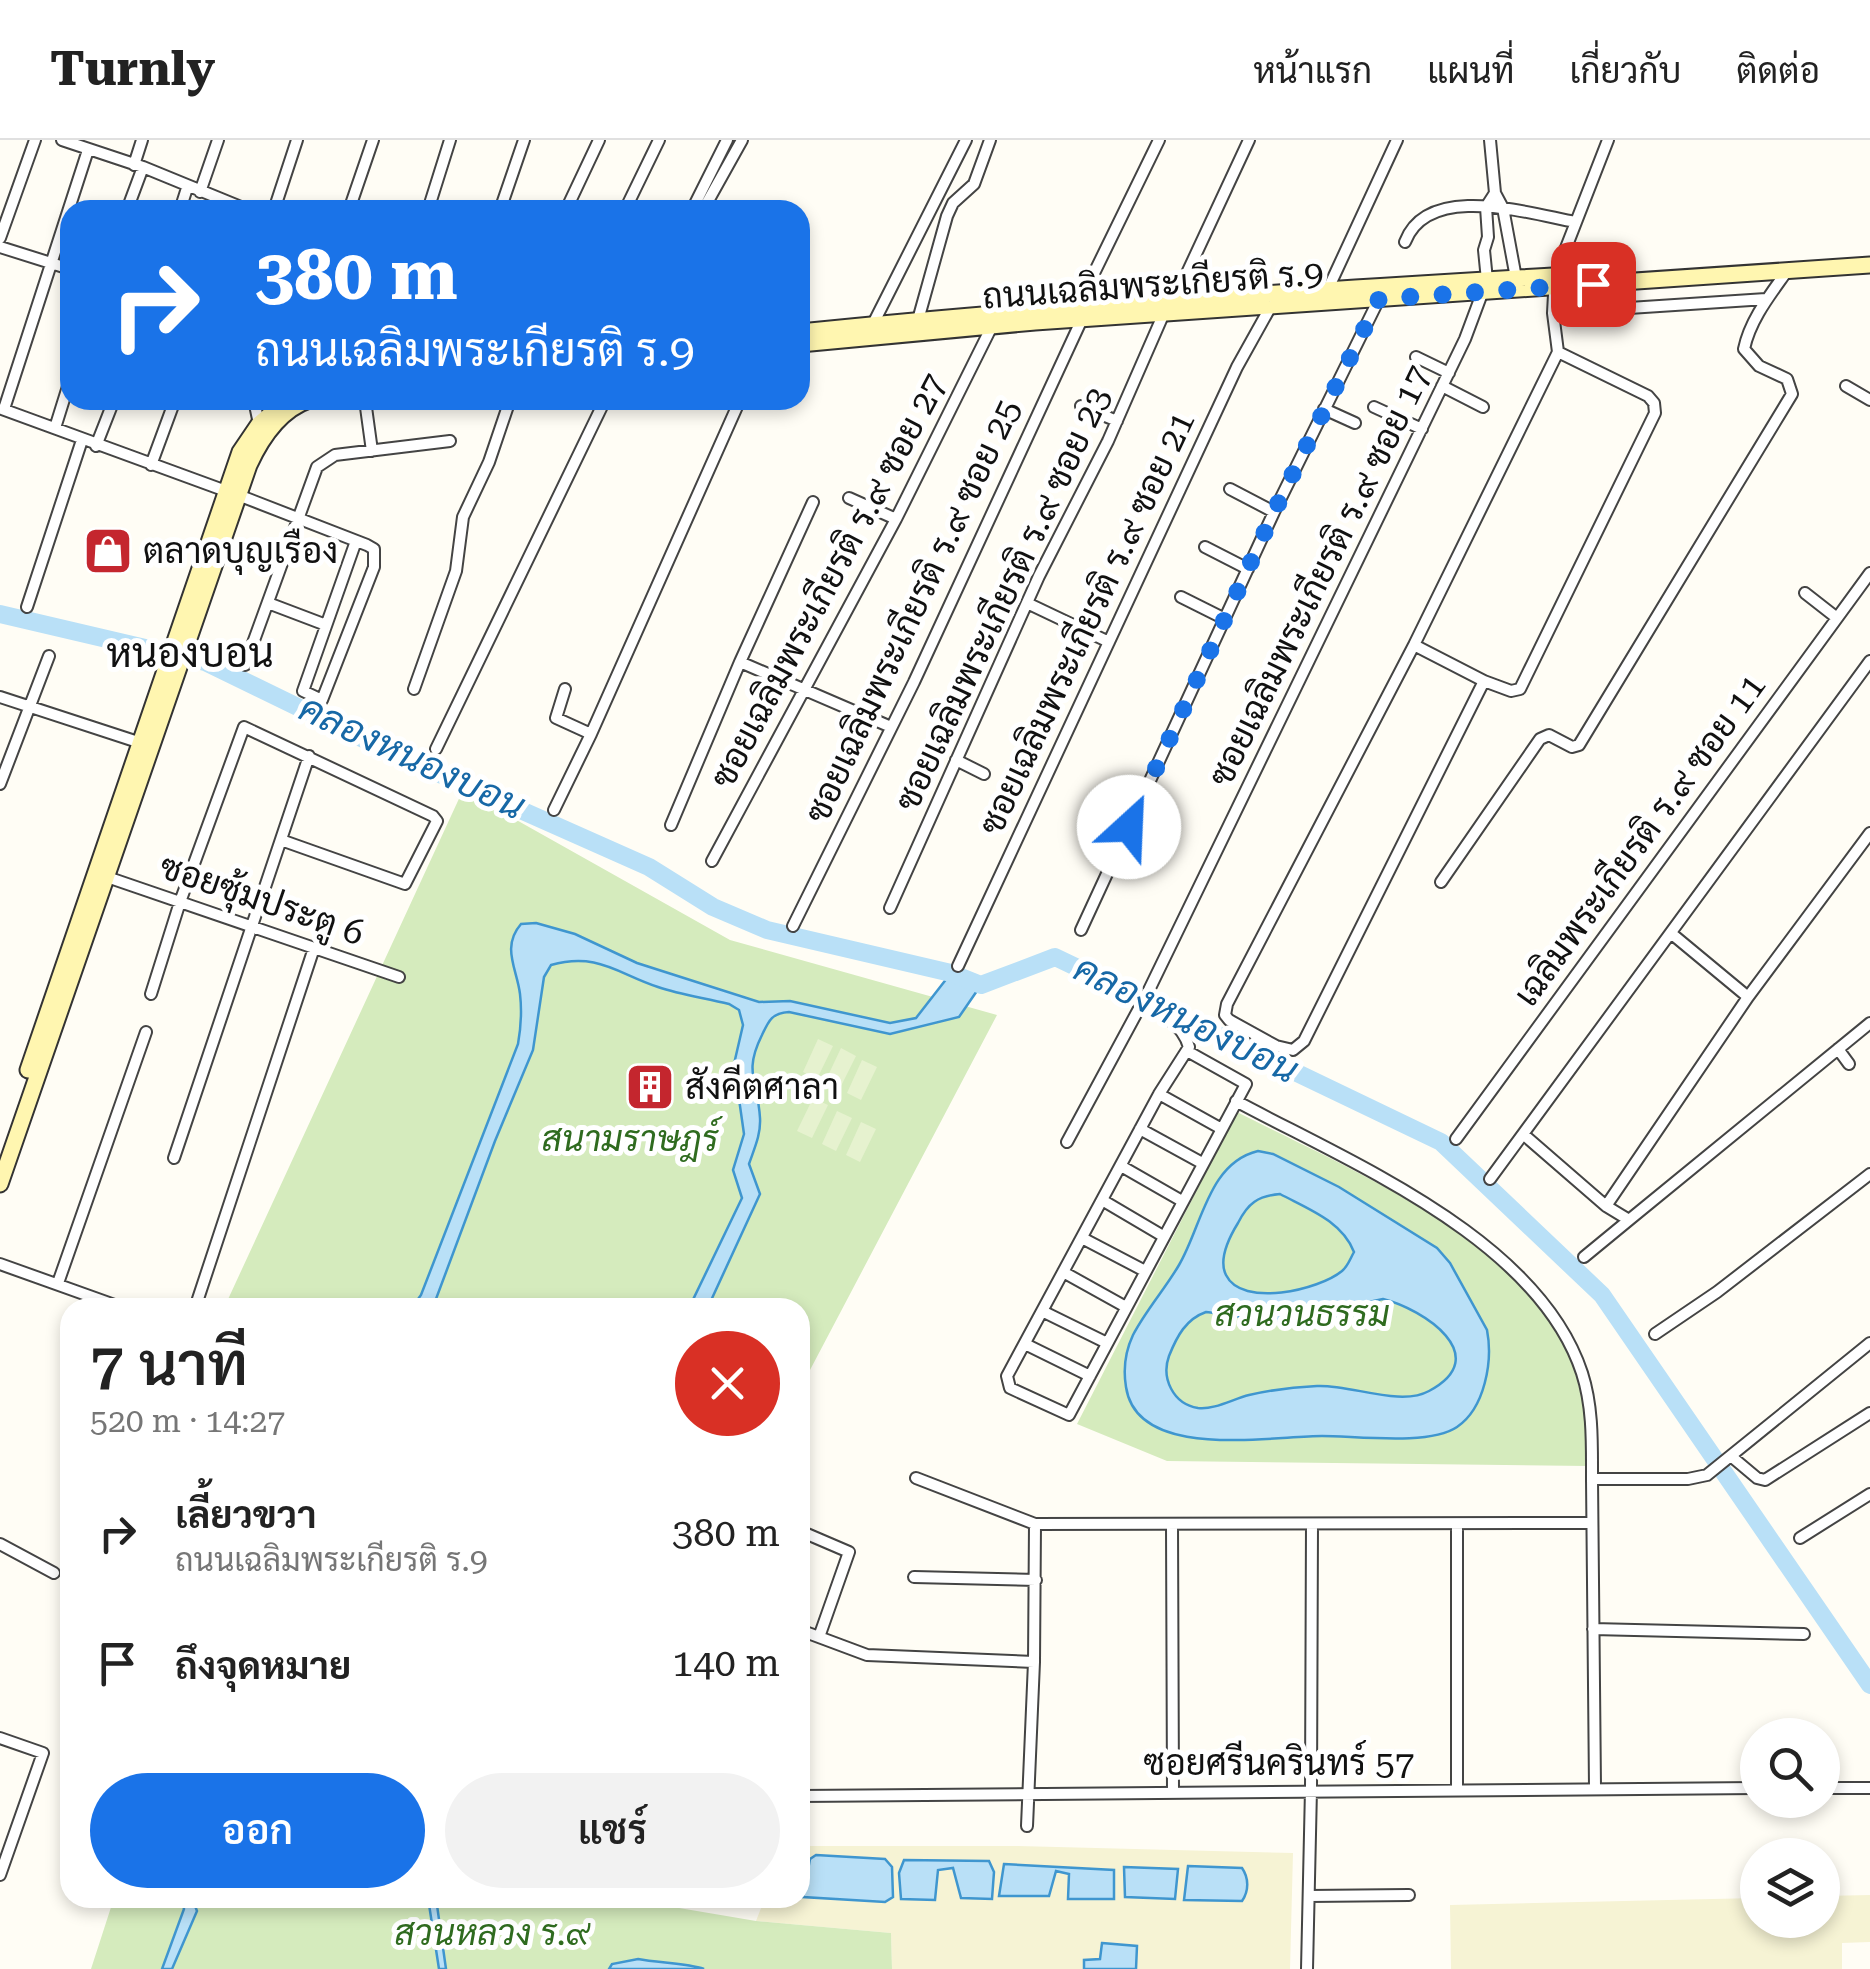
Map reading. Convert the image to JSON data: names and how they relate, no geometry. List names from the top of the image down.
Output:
{
  "streets": {
    "main road": ["ถนนเฉลิมพระเกียรติ ร.9"],
    "street": [
      "ซอยเฉลิมพระเกียรติ ร.๙ ซอย 17",
      "ซอยเฉลิมพระเกียรติ ร.๙ ซอย 27",
      "ซอยเฉลิมพระเกียรติ ร.๙ ซอย 23",
      "ซอยเฉลิมพระเกียรติ ร.๙ ซอย 25",
      "ซอยเฉลิมพระเกียรติ ร.๙ ซอย 21",
      "เฉลิมพระเกียรติ ร.๙ ซอย 11",
      "ซอยซุ้มประตู 6",
      "ซอยศรีนครินทร์ 57"
    ]
  },
  "crossings": [
    ["ถนนเฉลิมพระเกียรติ ร.9", "ซอยเฉลิมพระเกียรติ ร.๙ ซอย 17"],
    ["ถนนเฉลิมพระเกียรติ ร.9", "ซอยเฉลิมพระเกียรติ ร.๙ ซอย 27"],
    ["ถนนเฉลิมพระเกียรติ ร.9", "ซอยเฉลิมพระเกียรติ ร.๙ ซอย 23"],
    ["ถนนเฉลิมพระเกียรติ ร.9", "ซอยเฉลิมพระเกียรติ ร.๙ ซอย 25"],
    ["ถนนเฉลิมพระเกียรติ ร.9", "ซอยเฉลิมพระเกียรติ ร.๙ ซอย 21"]
  ],
  "districts": ["หนองบอน"],
  "water": ["คลองหนองบอน"],
  "parks": ["สนามราษฎร์", "สวนวนธรรม", "สวนหลวง ร.๙"],
  "places": {
    "shop": ["ตลาดบุญเรือง"],
    "building": ["สังคีตศาลา"]
  },
  "page": {
    "header": "Turnly",
    "nav": [
      "หน้าแรก",
      "แผนที่",
      "เกี่ยวกับ",
      "ติดต่อ"
    ],
    "turn": ["380 m", "ถนนเฉลิมพระเกียรติ ร.9"],
    "heading": ["7 นาที", "520 m · 14:27"],
    "list": [
      {
        "name": "เลี้ยวขวา",
        "note": "ถนนเฉลิมพระเกียรติ ร.9",
        "value": "380 m"
      },
      {
        "name": "ถึงจุดหมาย",
        "value": "140 m"
      }
    ],
    "buttons": ["ออก", "แชร์"]
  }
}
